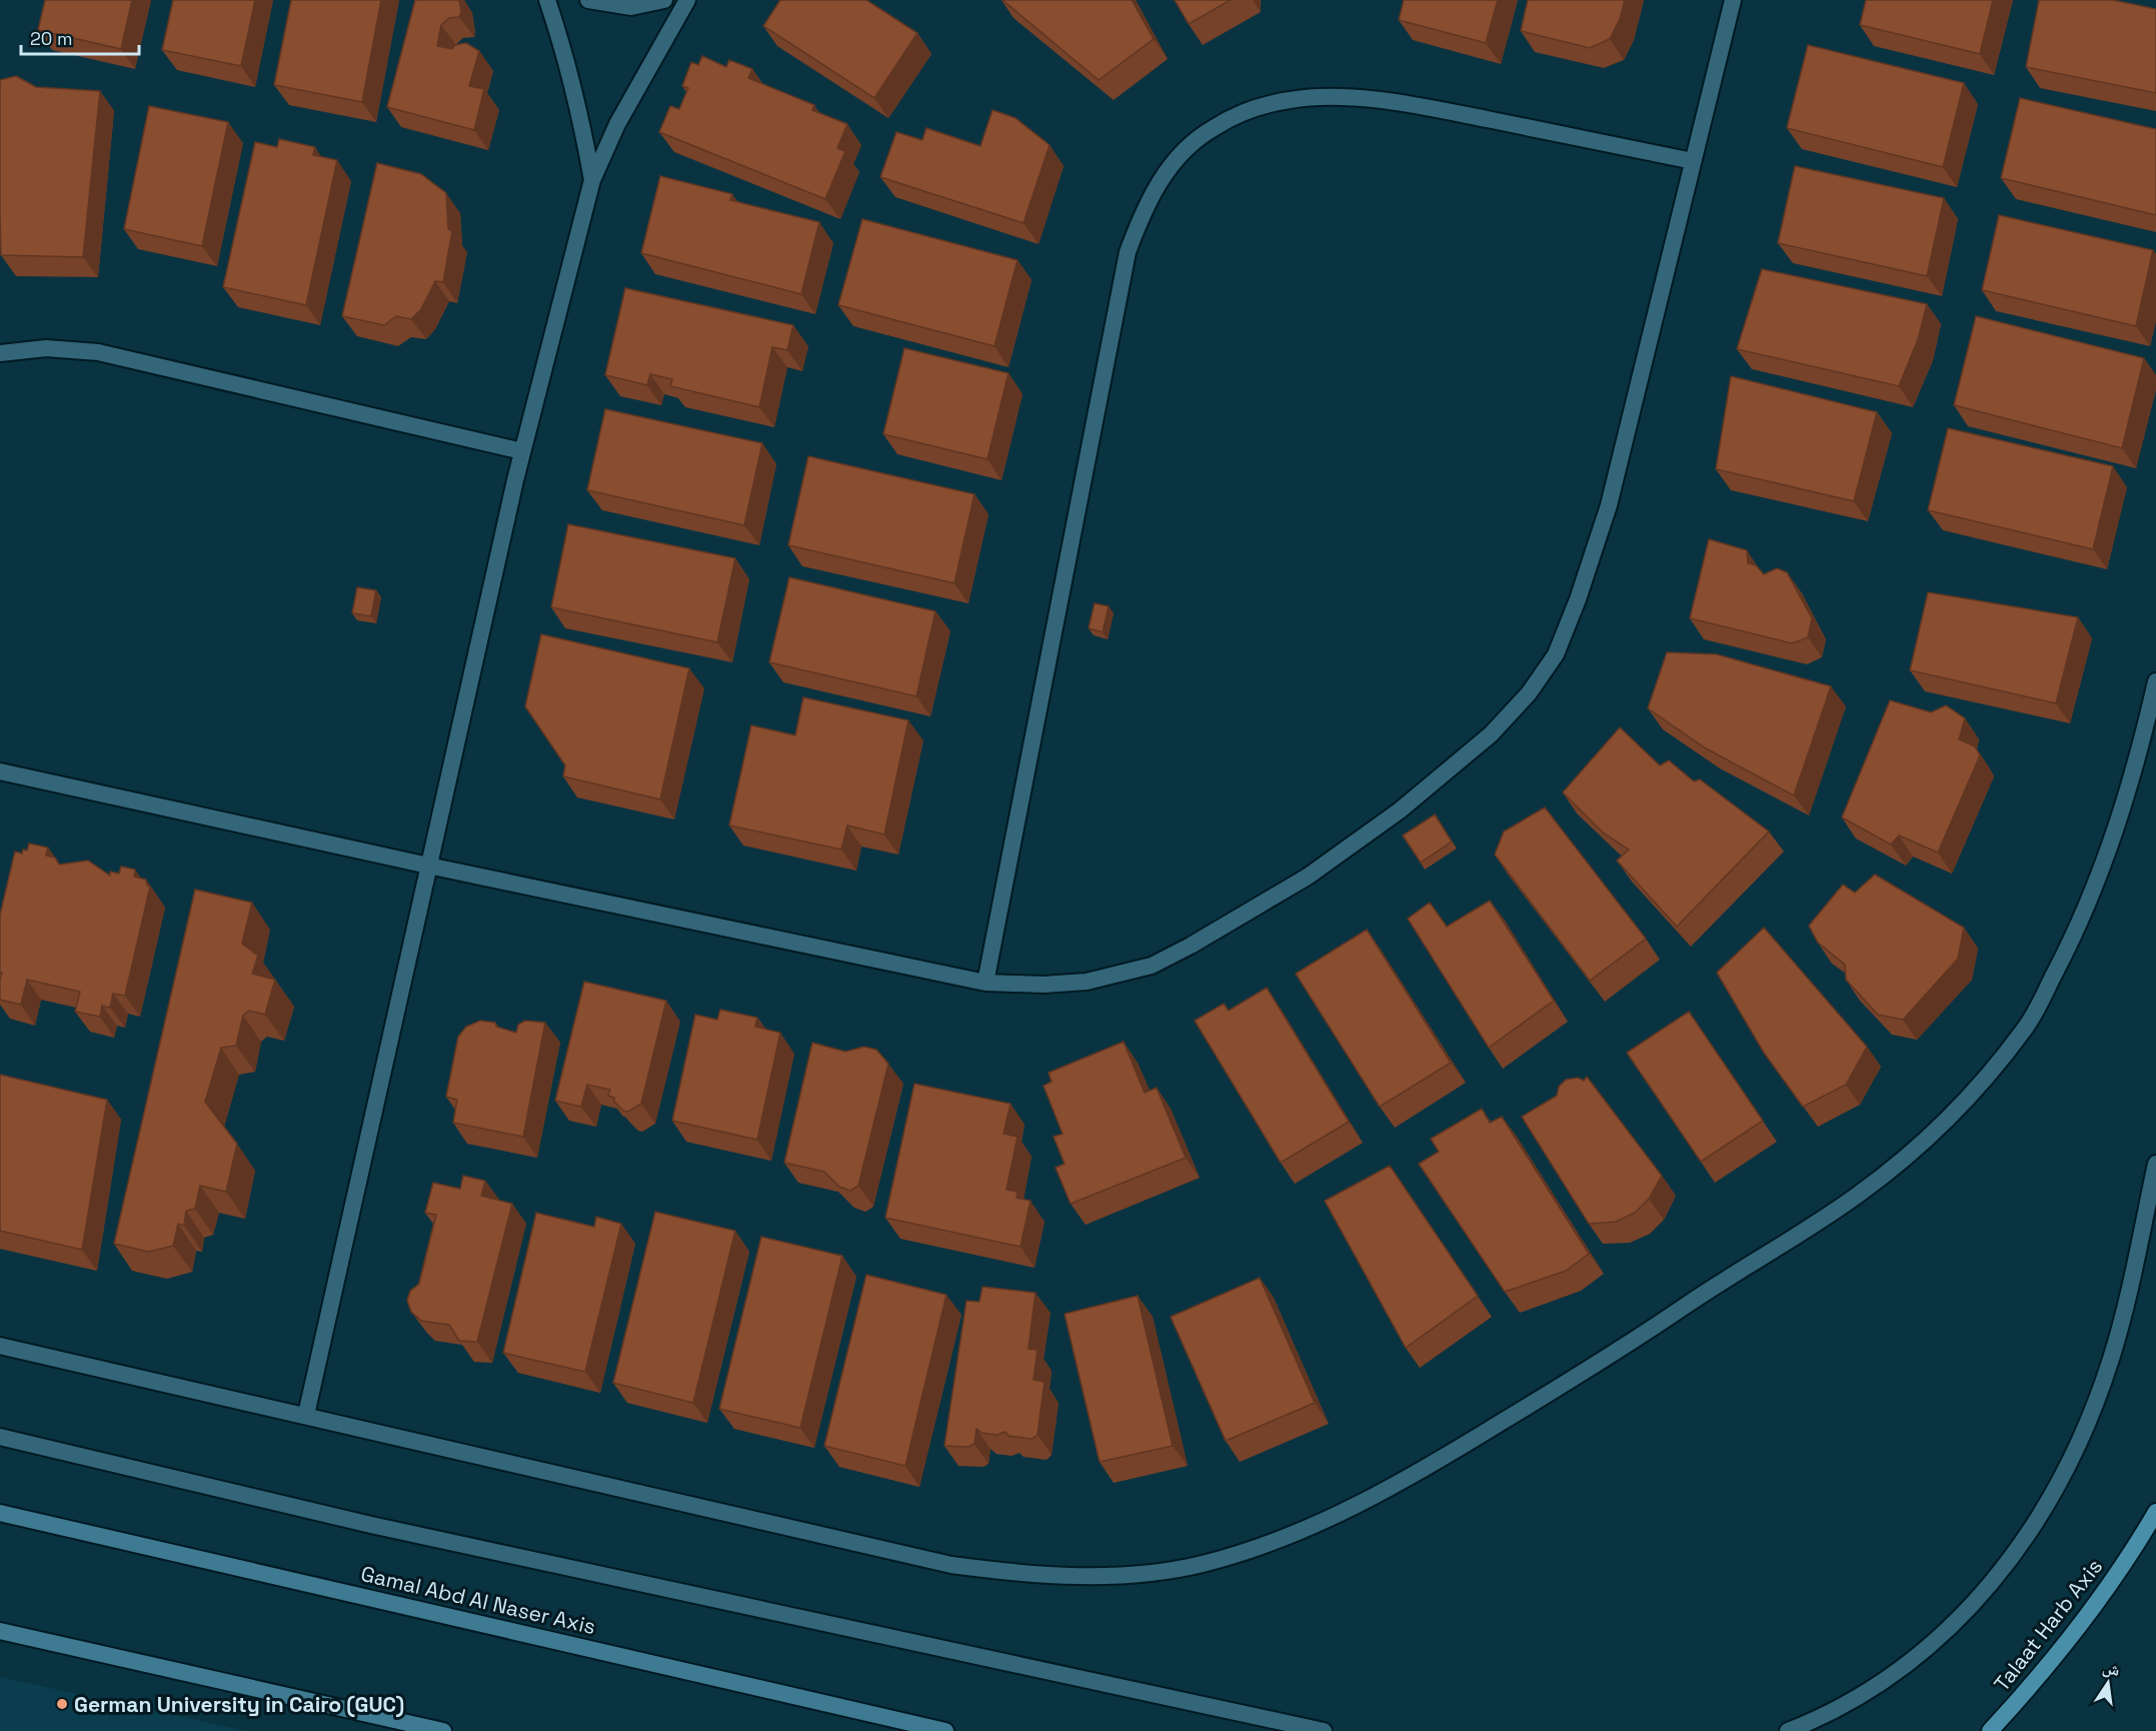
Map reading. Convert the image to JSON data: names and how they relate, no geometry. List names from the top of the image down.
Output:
{
  "streets": {
    "main road": ["Gamal Abd Al Naser Axis", "Talaat Harb Axis"]
  },
  "places": ["German University in Cairo (GUC)"],
  "scale_bar": "20 m",
  "north": "top"
}
